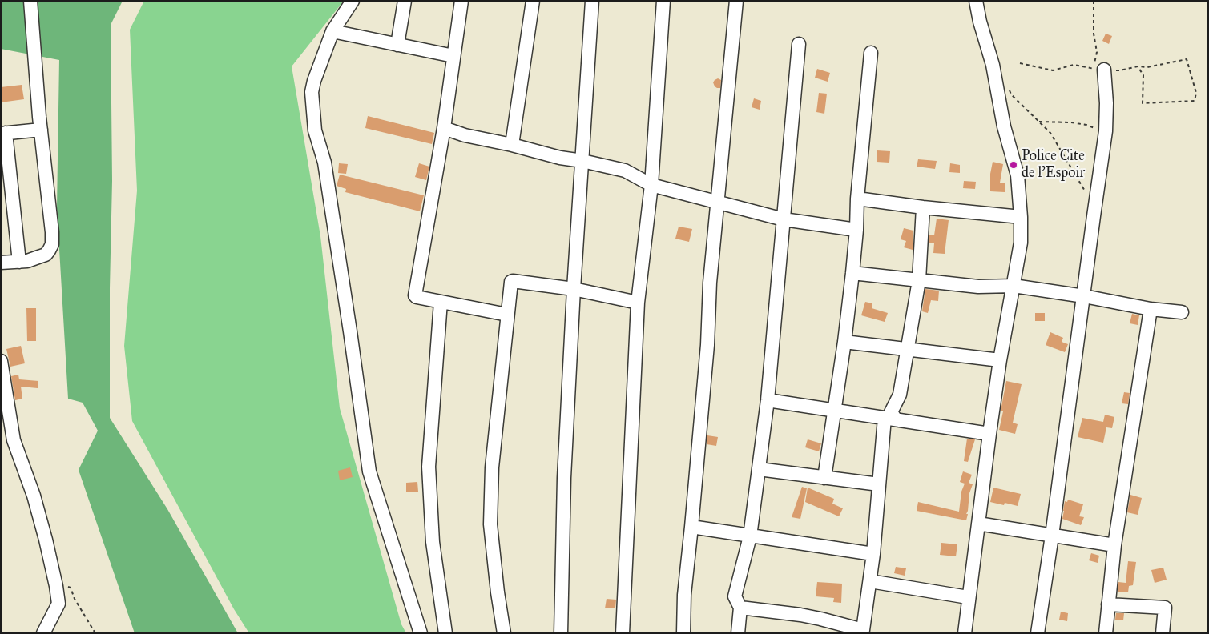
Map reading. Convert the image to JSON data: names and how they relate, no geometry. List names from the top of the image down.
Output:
{
  "places": ["Police Cite de l'Espoir"]
}
